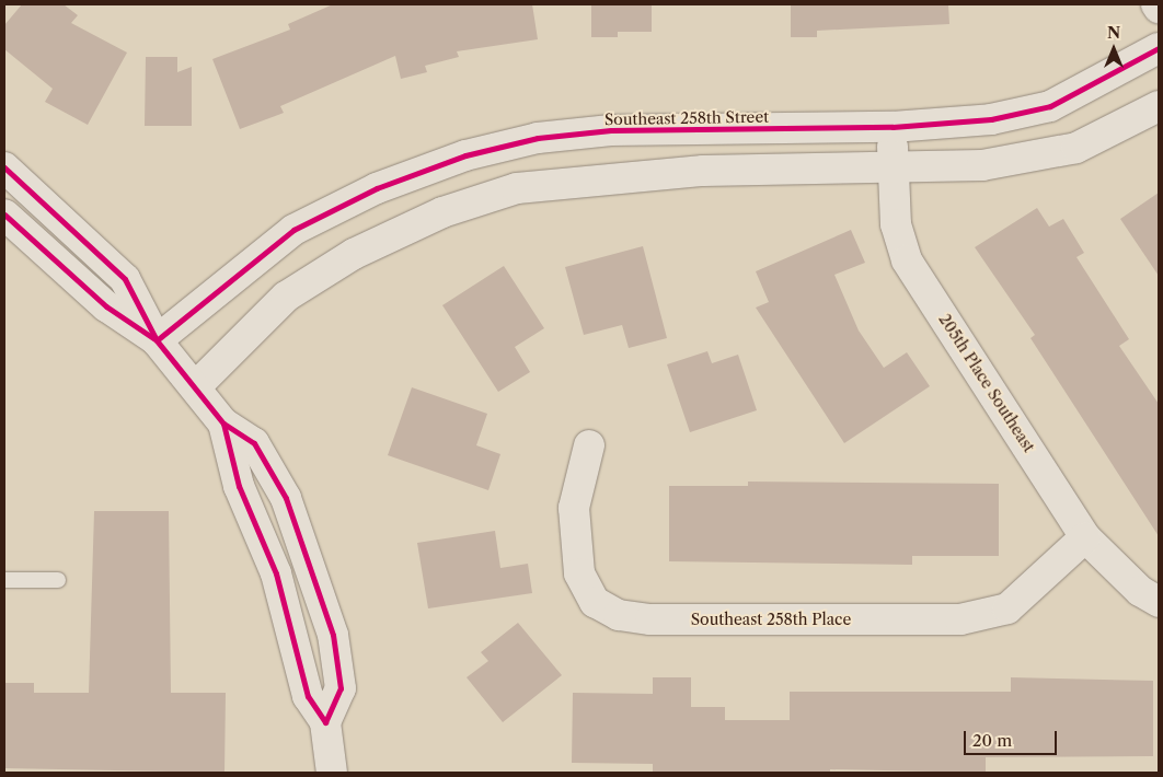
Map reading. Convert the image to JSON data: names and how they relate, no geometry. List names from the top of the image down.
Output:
{
  "streets": {
    "street": ["Southeast 258th Street", "205th Place Southeast", "Southeast 258th Place"]
  },
  "crossings": [
    ["Southeast 258th Street", "205th Place Southeast"],
    ["205th Place Southeast", "Southeast 258th Place"]
  ],
  "scale_bar": "20 m",
  "north": "top"
}
